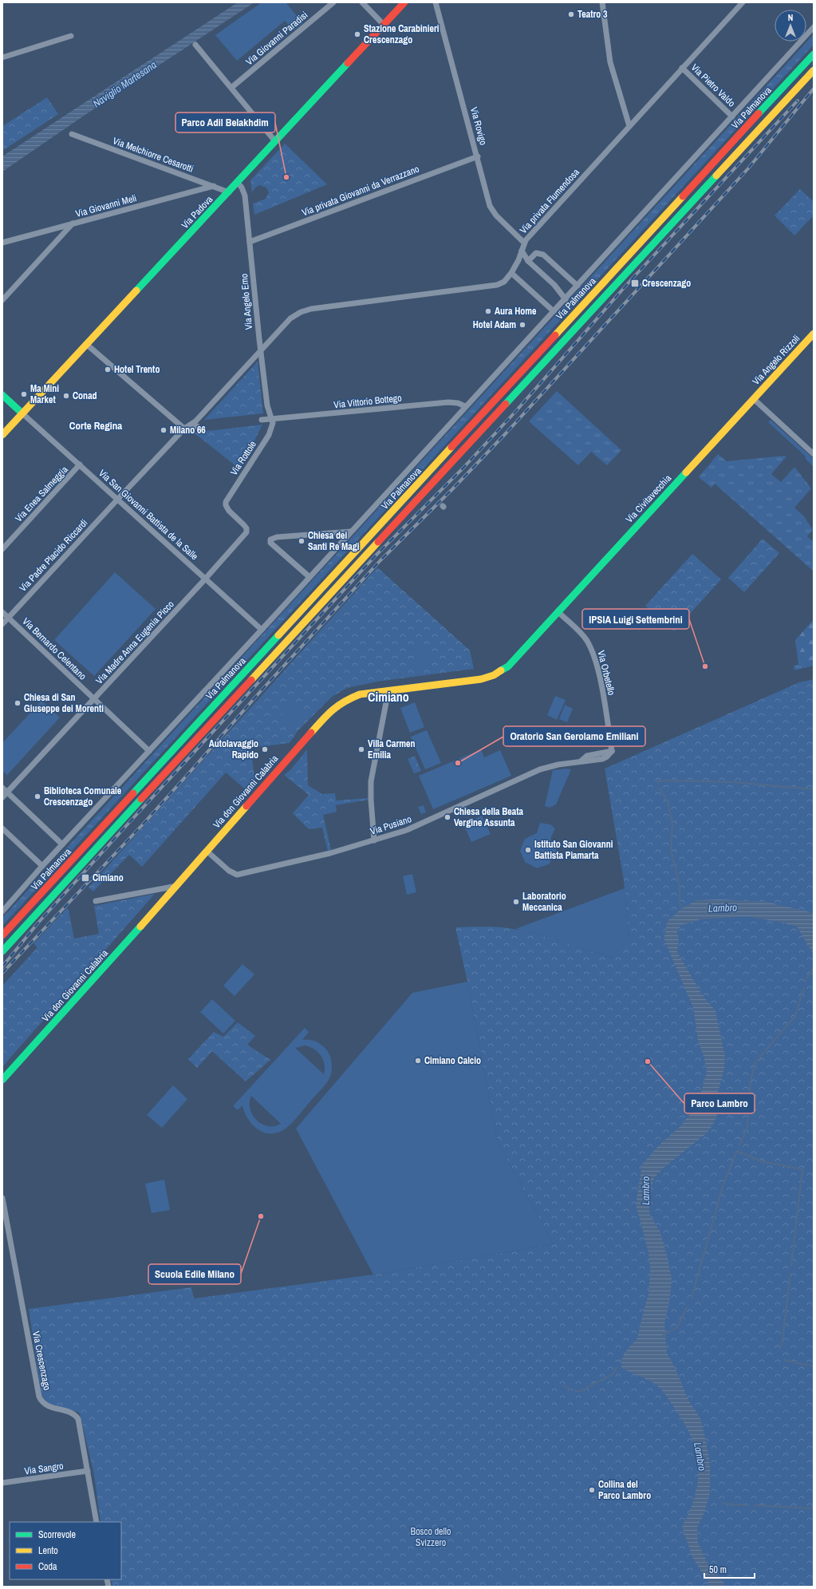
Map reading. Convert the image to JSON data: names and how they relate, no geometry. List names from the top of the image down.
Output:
{
  "streets": {
    "main road": [
      "Via Palmanova",
      "Via Padova",
      "Via Angelo Rizzoli",
      "Via Civitavecchia",
      "Via don Giovanni Calabria"
    ],
    "street": [
      "Via Giovanni Paradisi",
      "Via Pietro Valdo",
      "Via Rovigo",
      "Via Melchiorre Cesarotti",
      "Via privata Giovanni da Verrazzano",
      "Via privata Flumendosa",
      "Via Giovanni Meli",
      "Via Angelo Emo",
      "Via Vittorio Bottego",
      "Via Rottole",
      "Via Enea Salmeggia",
      "Via San Giovanni Battista de la Salle",
      "Via Padre Placido Riccardi",
      "Via Madre Anna Eugenia Picco",
      "Via Bernardo Celentano",
      "Via Orbetello",
      "Via Pusiano",
      "Via Crescenzago",
      "Via Sangro"
    ]
  },
  "crossings": [
    ["Via Pietro Valdo", "Via Palmanova"],
    ["Via Pietro Valdo", "Via privata Flumendosa"],
    ["Via Palmanova", "Via privata Flumendosa"],
    ["Via Palmanova", "Via Vittorio Bottego"],
    ["Via Palmanova", "Via San Giovanni Battista de la Salle"],
    ["Via Palmanova", "Via Bernardo Celentano"],
    ["Via Rovigo", "Via privata Giovanni da Verrazzano"],
    ["Via Rovigo", "Via privata Flumendosa"],
    ["Via Melchiorre Cesarotti", "Via Giovanni Meli"],
    ["Via Melchiorre Cesarotti", "Via Padova"],
    ["Via privata Giovanni da Verrazzano", "Via Angelo Emo"],
    ["Via privata Flumendosa", "Via Angelo Emo"],
    ["Via privata Flumendosa", "Via Padre Placido Riccardi"],
    ["Via Padova", "Via Angelo Emo"],
    ["Via Padova", "Via San Giovanni Battista de la Salle"],
    ["Via Angelo Emo", "Via Vittorio Bottego"],
    ["Via Angelo Emo", "Via Rottole"],
    ["Via Angelo Rizzoli", "Via Civitavecchia"],
    ["Via Vittorio Bottego", "Via Rottole"],
    ["Via Rottole", "Via Madre Anna Eugenia Picco"],
    ["Via Enea Salmeggia", "Via San Giovanni Battista de la Salle"],
    ["Via Civitavecchia", "Via Orbetello"],
    ["Via Civitavecchia", "Via don Giovanni Calabria"],
    ["Via San Giovanni Battista de la Salle", "Via Padre Placido Riccardi"],
    ["Via San Giovanni Battista de la Salle", "Via Madre Anna Eugenia Picco"],
    ["Via Padre Placido Riccardi", "Via Bernardo Celentano"],
    ["Via Madre Anna Eugenia Picco", "Via Bernardo Celentano"],
    ["Via Orbetello", "Via don Giovanni Calabria"],
    ["Via Orbetello", "Via Pusiano"],
    ["Via don Giovanni Calabria", "Via Pusiano"],
    ["Via Crescenzago", "Via Sangro"]
  ],
  "districts": ["Corte Regina", "Cimiano"],
  "water": ["Naviglio Martesana", "Lambro"],
  "parks": ["Bosco dello Svizzero"],
  "places": {
    "other": [
      "Teatro 3",
      "Stazione Carabinieri Crescenzago",
      "Parco Adil Belakhdim",
      "Aura Home",
      "Hotel Adam",
      "Hotel Trento",
      "Ma Mini Market",
      "Conad",
      "Milano 66",
      "Chiesa dei Santi Re Magi",
      "IPSIA Luigi Settembrini",
      "Chiesa di San Giuseppe dei Morenti",
      "Autolavaggio Rapido",
      "Villa Carmen Emilia",
      "Oratorio San Gerolamo Emiliani",
      "Biblioteca Comunale Crescenzago",
      "Chiesa della Beata Vergine Assunta",
      "Istituto San Giovanni Battista Piamarta",
      "Laboratorio Meccanica",
      "Cimiano Calcio",
      "Parco Lambro",
      "Scuola Edile Milano",
      "Collina del Parco Lambro"
    ],
    "transit": ["Crescenzago", "Cimiano"]
  },
  "legend": ["Scorrevole", "Lento", "Coda"],
  "scale_bar": "50 m",
  "north": "top"
}
